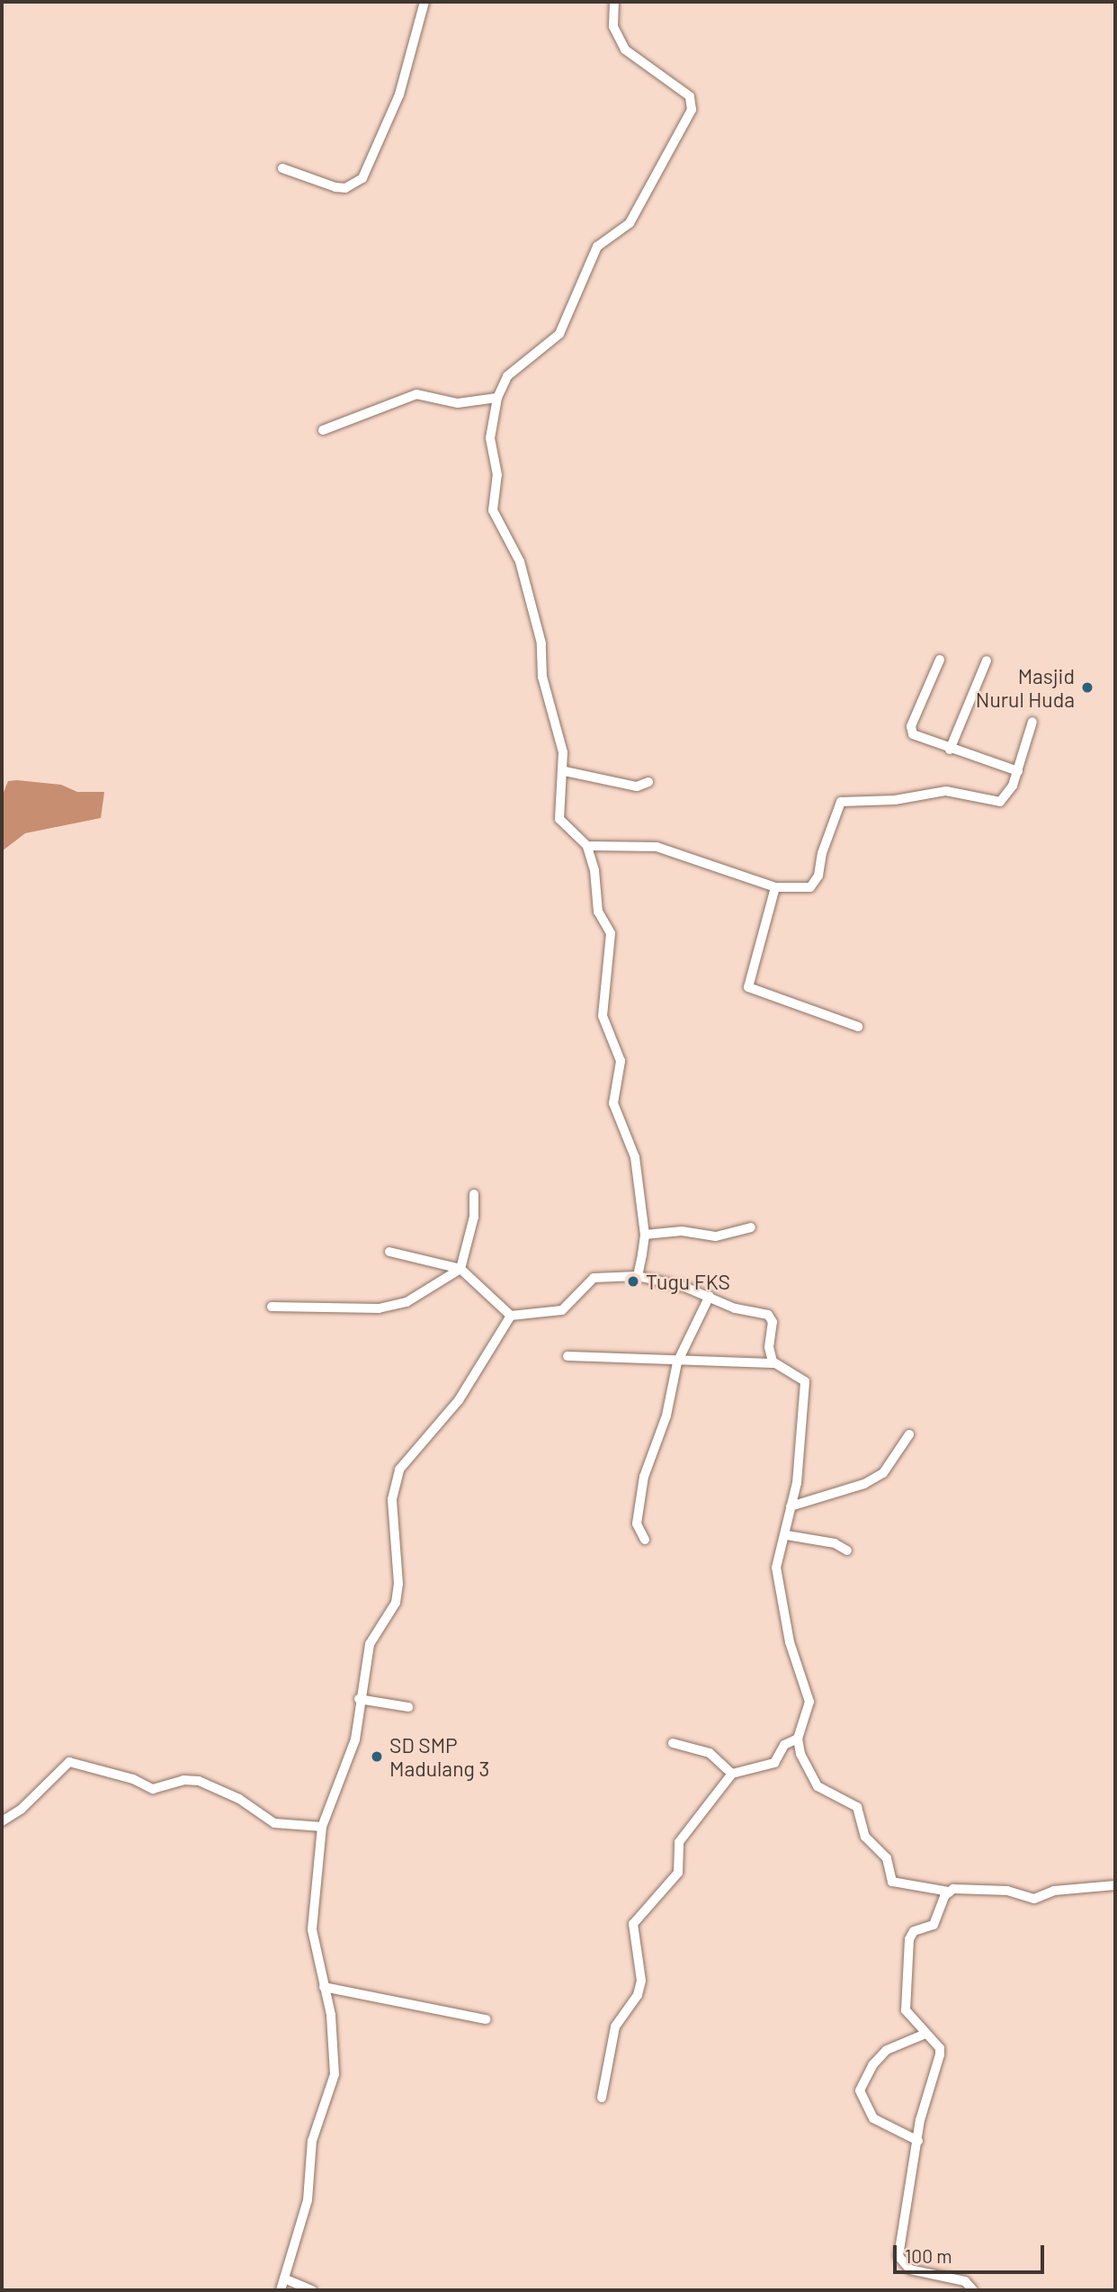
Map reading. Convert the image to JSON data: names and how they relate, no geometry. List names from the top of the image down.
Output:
{
  "places": ["Masjid Nurul Huda", "Tugu FKS", "SD SMP Madulang 3"],
  "scale_bar": "100 m"
}
